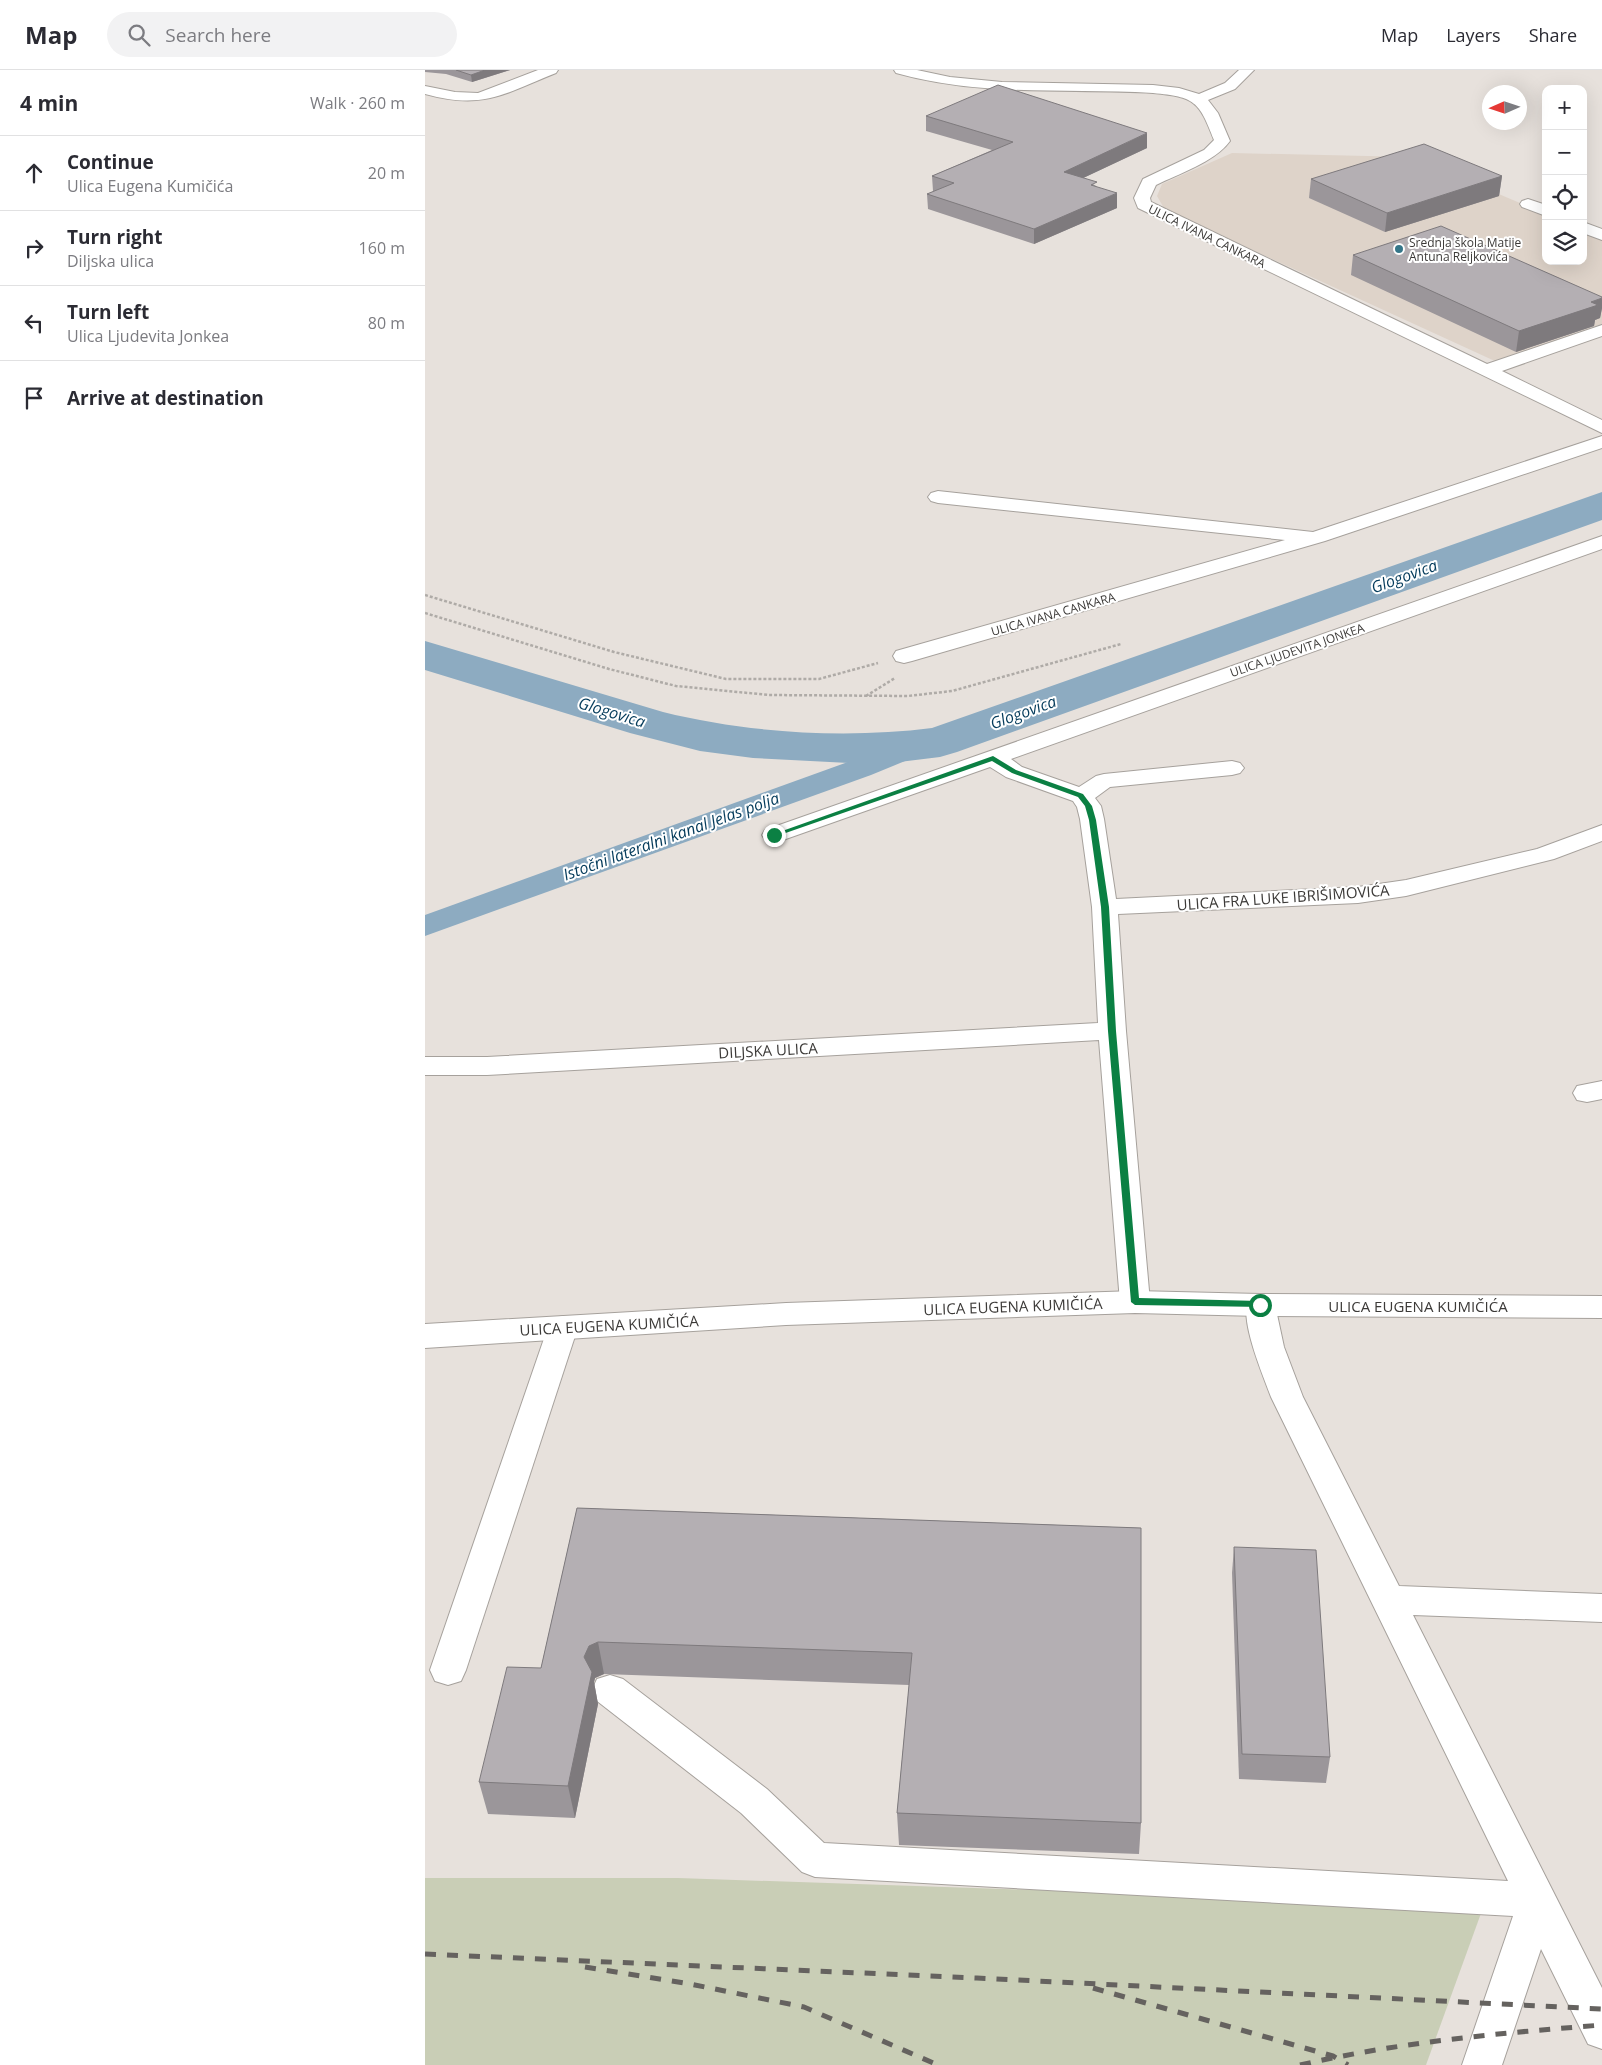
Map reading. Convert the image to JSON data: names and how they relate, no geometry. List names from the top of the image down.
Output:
{
  "streets": {
    "street": [
      "ULICA IVANA CANKARA",
      "ULICA LJUDEVITA JONKEA",
      "ULICA FRA LUKE IBRIŠIMOVIĆA",
      "DILJSKA ULICA",
      "ULICA EUGENA KUMIČIĆA"
    ]
  },
  "water": ["Glogovica", "Istočni lateralni kanal Jelas polja"],
  "places": ["Srednja škola Matije Antuna Reljkovića"],
  "north": "left",
  "page": {
    "header": "Map",
    "search": "Search here",
    "nav": ["Map", "Layers", "Share"],
    "heading": ["4 min", "Walk · 260 m"],
    "map_buttons": ["+", "−"],
    "list": [
      ["Continue", "Ulica Eugena Kumičića", "20 m"],
      ["Turn right", "Diljska ulica", "160 m"],
      ["Turn left", "Ulica Ljudevita Jonkea", "80 m"],
      "Arrive at destination"
    ]
  }
}
